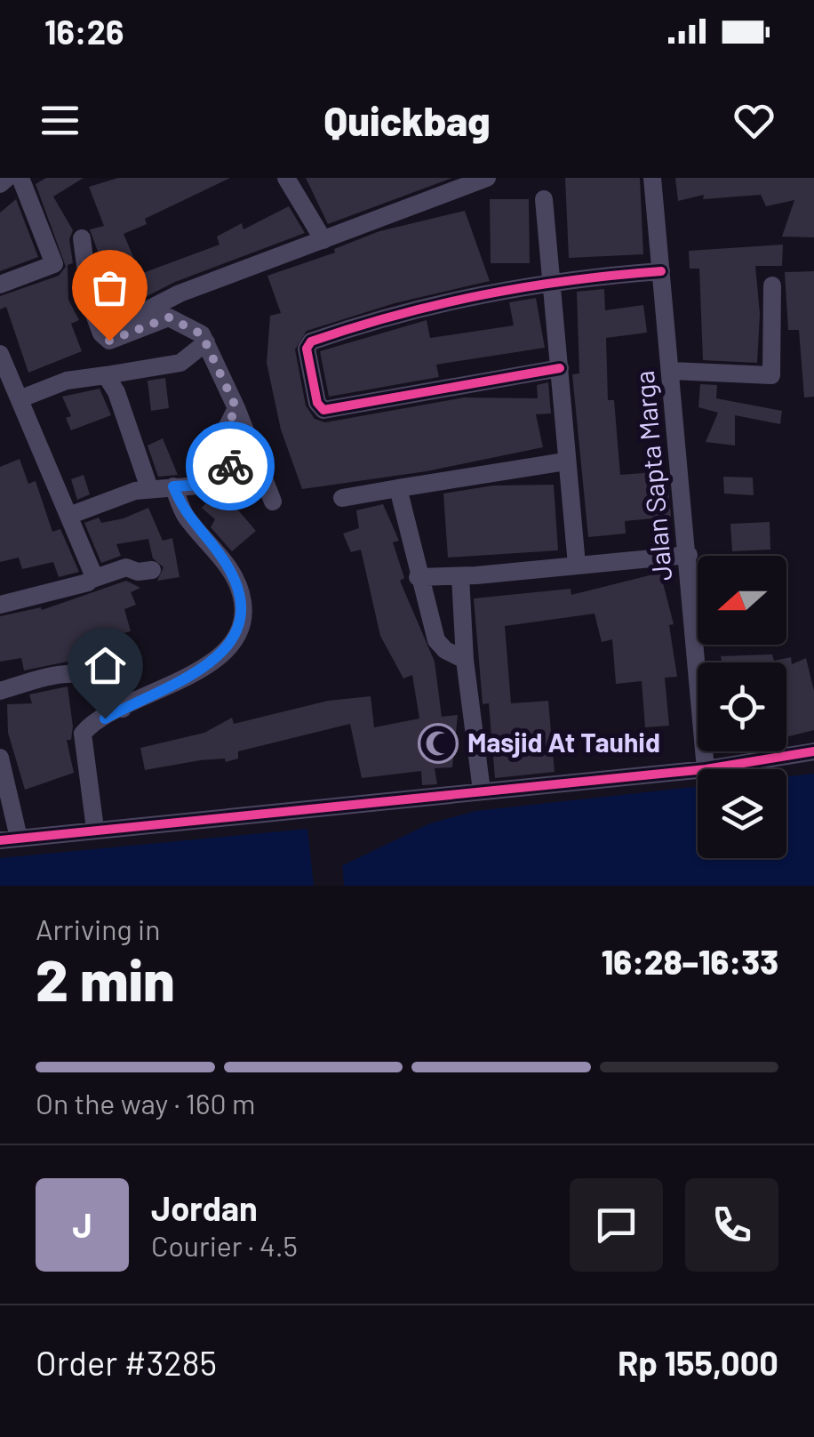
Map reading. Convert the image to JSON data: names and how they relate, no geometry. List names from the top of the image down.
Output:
{
  "streets": {
    "street": ["Jalan Sapta Marga"]
  },
  "places": {
    "mosque": ["Masjid At Tauhid"]
  },
  "north": "left",
  "page": {
    "status": "16:26",
    "header": "Quickbag",
    "heading": ["2 min", "Arriving in", "16:28–16:33"],
    "panel": [
      "Jordan",
      "Courier · 4.5",
      "Order #3285",
      "Rp 155,000"
    ],
    "bar": "On the way · 160 m",
    "round": "J"
  }
}
